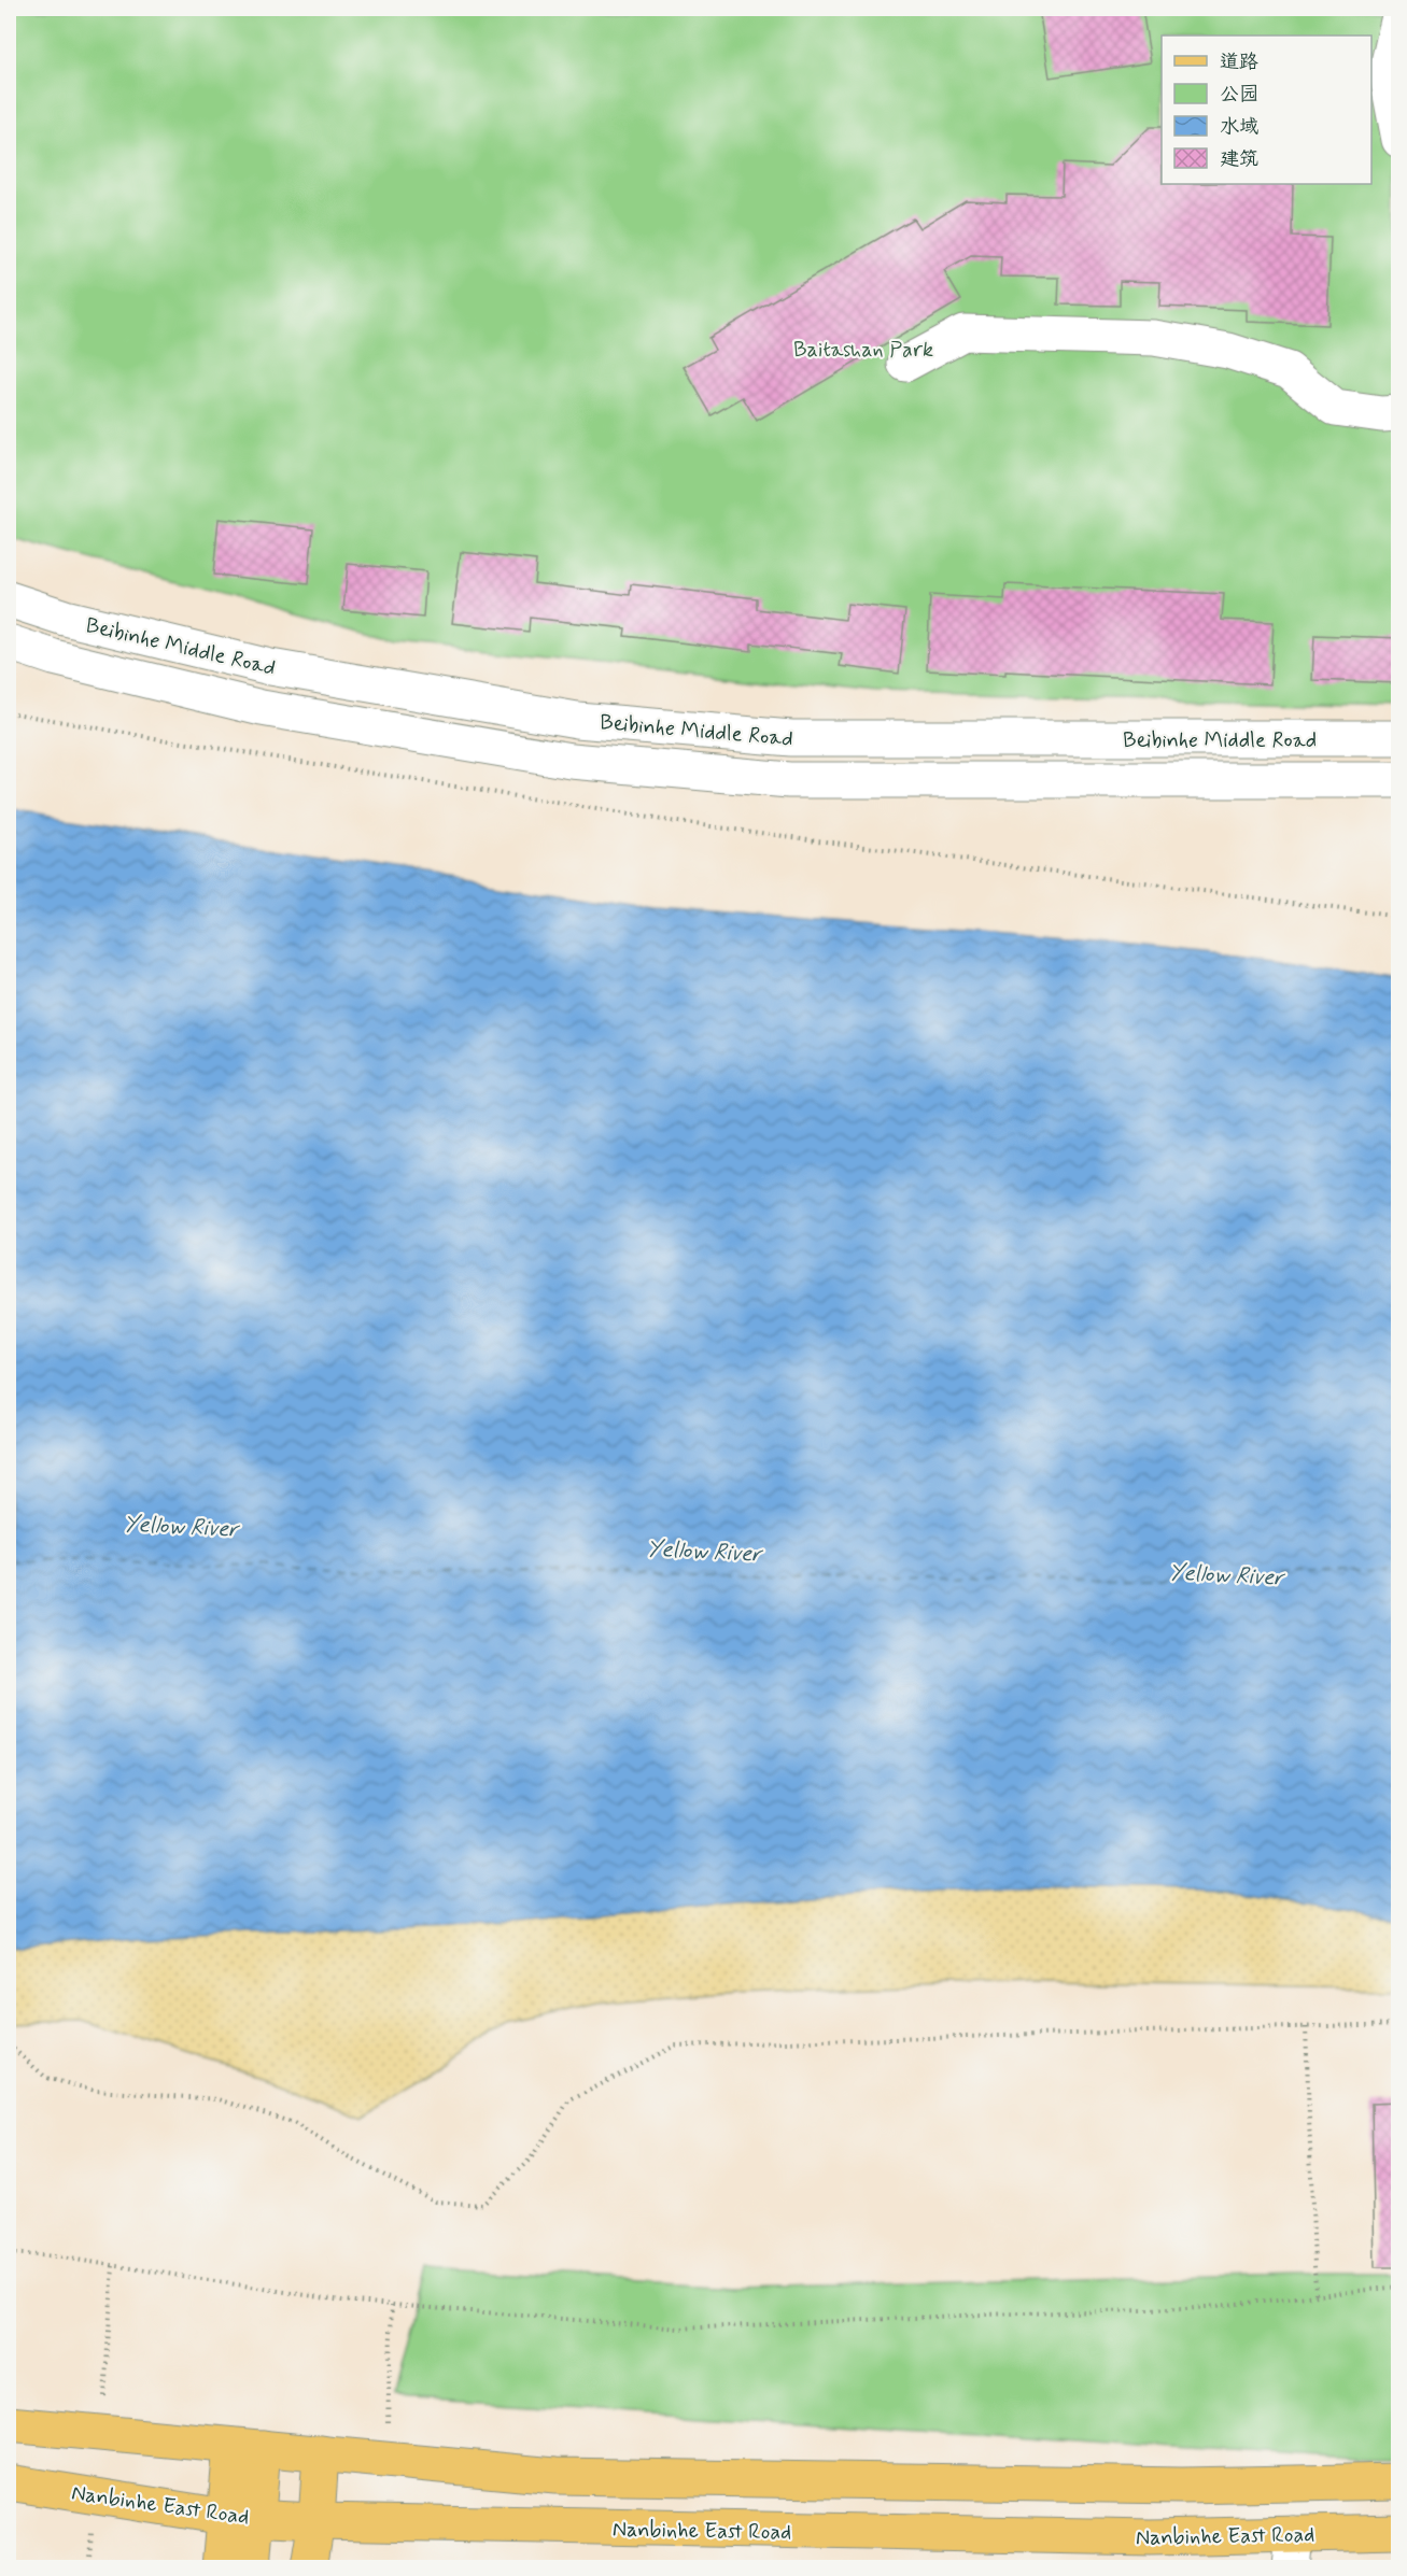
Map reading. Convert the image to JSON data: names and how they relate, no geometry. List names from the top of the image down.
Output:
{
  "streets": {
    "main road": ["Nanbinhe East Road"],
    "street": ["Beibinhe Middle Road"]
  },
  "water": ["Yellow River"],
  "parks": ["Baitashan Park"],
  "legend": [
    "道路",
    "公园",
    "水域",
    "建筑"
  ]
}
